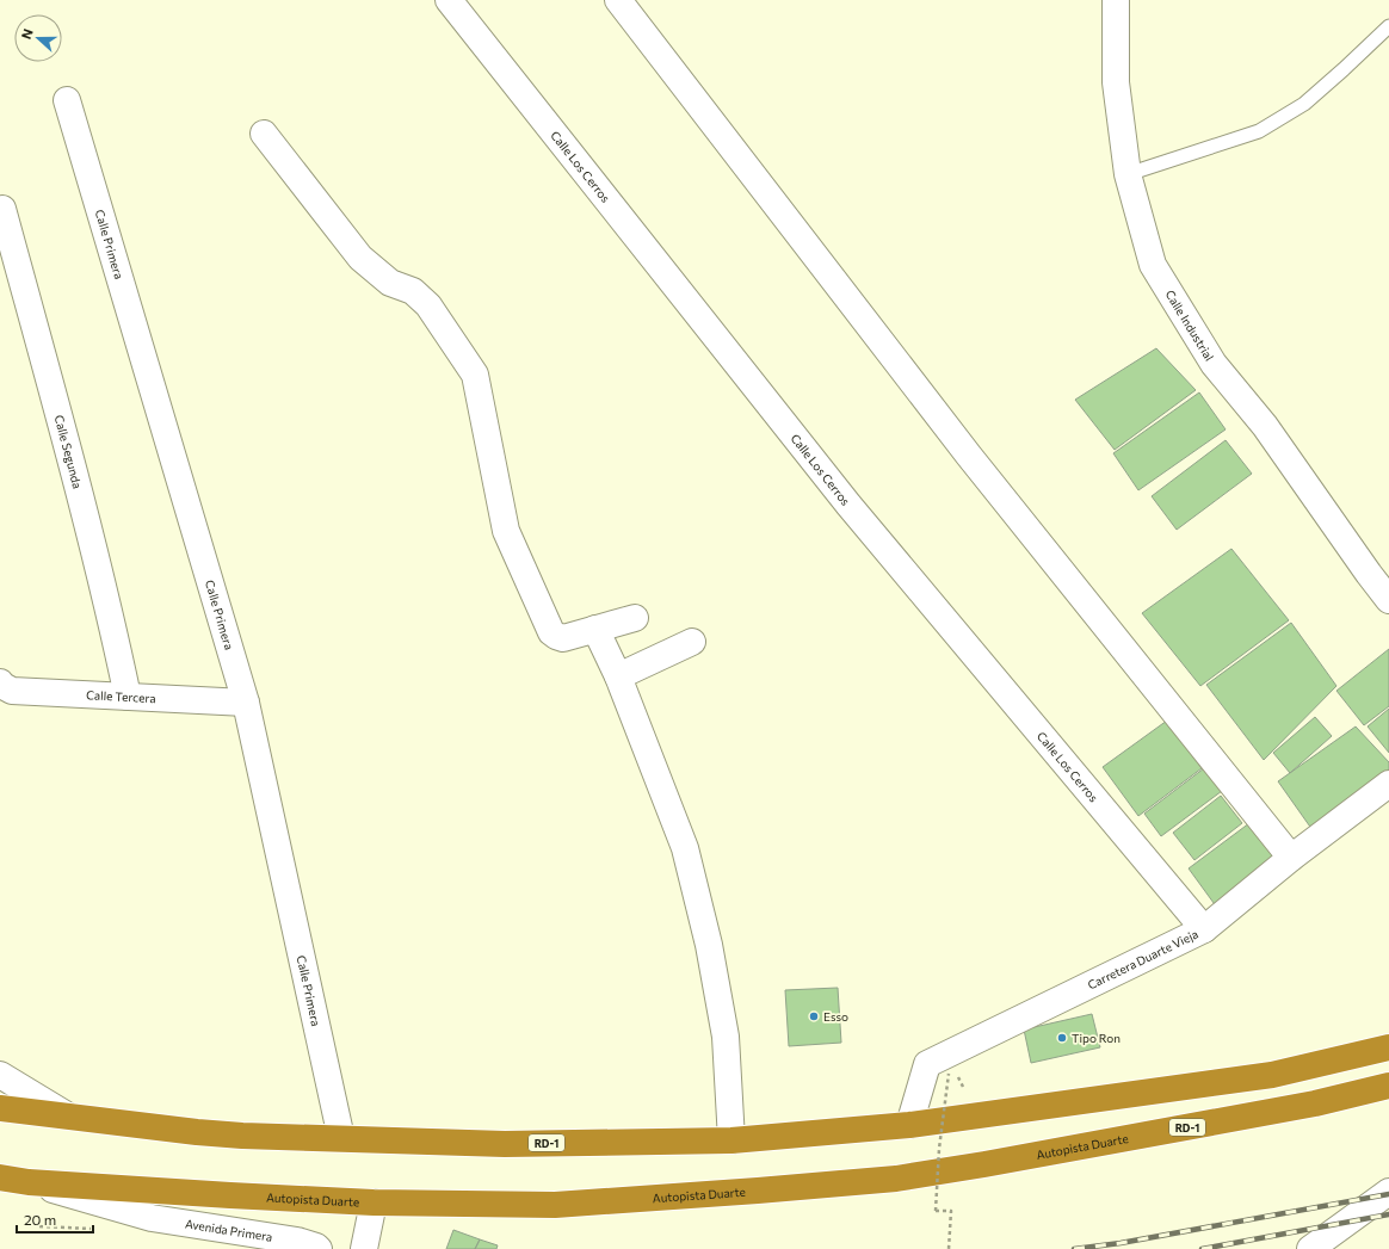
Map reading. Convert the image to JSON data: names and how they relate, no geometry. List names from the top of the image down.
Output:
{
  "streets": {
    "highway": ["RD-1", "Autopista Duarte"],
    "street": [
      "Calle Los Cerros",
      "Calle Primera",
      "Calle Industrial",
      "Calle Segunda",
      "Calle Tercera",
      "Carretera Duarte Vieja",
      "Avenida Primera"
    ]
  },
  "crossings": [
    ["Calle Los Cerros", "Carretera Duarte Vieja"],
    ["Calle Primera", "Calle Tercera"],
    ["Calle Primera", "RD-1"],
    ["Calle Segunda", "Calle Tercera"],
    ["Carretera Duarte Vieja", "RD-1"],
    ["Autopista Duarte", "Avenida Primera"]
  ],
  "places": ["Esso", "Tipo Ron"],
  "scale_bar": "20 m",
  "north": "left"
}
